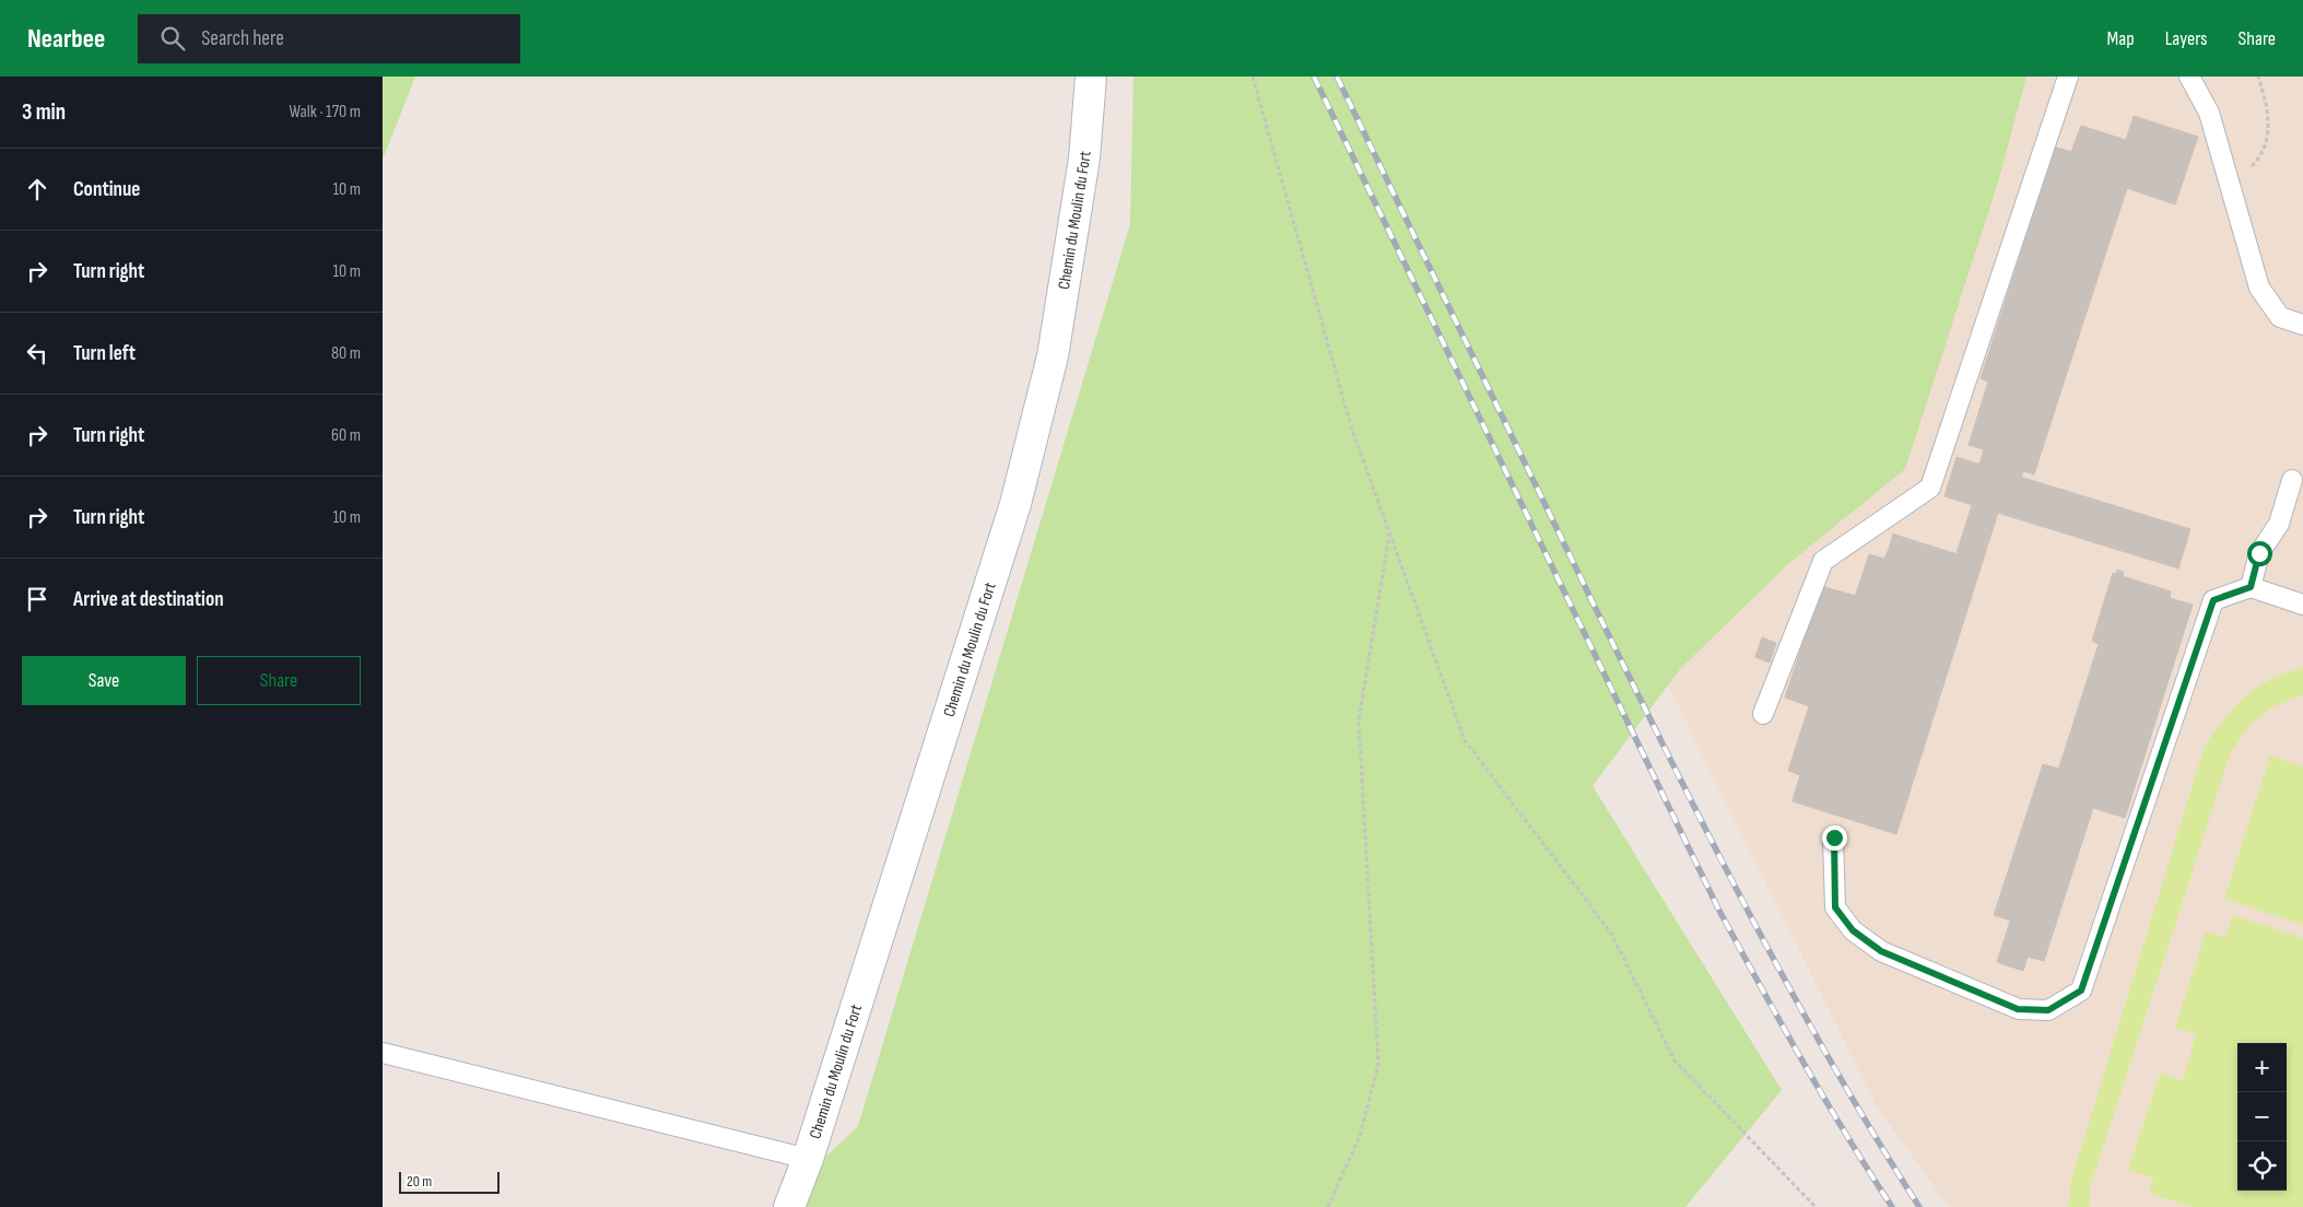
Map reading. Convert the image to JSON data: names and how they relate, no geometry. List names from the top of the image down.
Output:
{
  "streets": {
    "street": ["Chemin du Moulin du Fort"]
  },
  "scale_bar": "20 m",
  "page": {
    "header": "Nearbee",
    "search": "Search here",
    "nav": ["Map", "Layers", "Share"],
    "heading": ["3 min", "Walk · 170 m"],
    "list": [
      ["Continue", "10 m"],
      ["Turn right", "10 m"],
      ["Turn left", "80 m"],
      ["Turn right", "60 m"],
      ["Turn right", "10 m"],
      "Arrive at destination"
    ],
    "buttons": ["Save", "Share"],
    "map_buttons": ["+", "−"],
    "scale": "20 m"
  }
}
